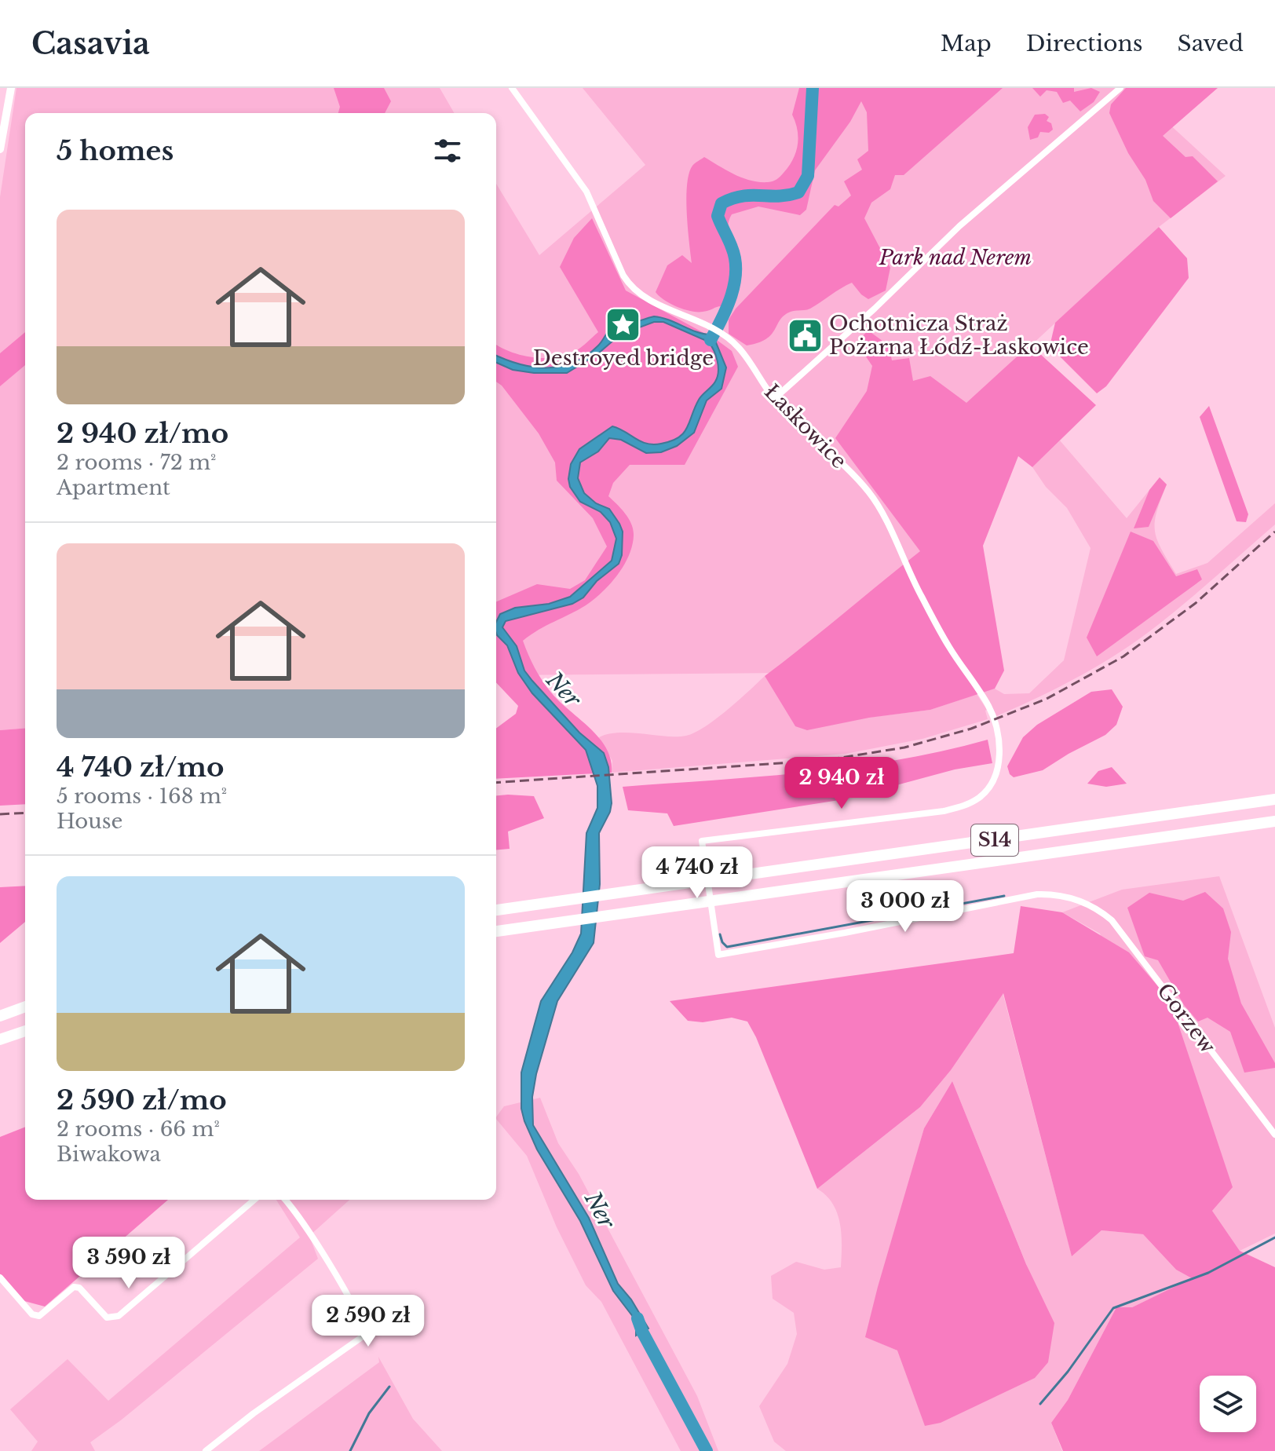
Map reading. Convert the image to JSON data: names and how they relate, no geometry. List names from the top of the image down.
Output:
{
  "streets": {
    "highway": ["S14"],
    "street": ["Łaskowice", "Gorzew"]
  },
  "crossings": [
    ["Łaskowice", "Gorzew"]
  ],
  "water": ["Ner"],
  "parks": ["Park nad Nerem"],
  "places": {
    "place": ["Destroyed bridge"],
    "public building": ["Ochotnicza Straż Pożarna Łódź-Łaskowice"]
  },
  "page": {
    "header": "Casavia",
    "nav": ["Map", "Directions", "Saved"],
    "heading": "5 homes",
    "list": [
      {
        "name": "2 940 zł/mo",
        "note": "2 rooms · 72 m² · Apartment"
      },
      {
        "name": "4 740 zł/mo",
        "note": "5 rooms · 168 m² · House"
      },
      {
        "name": "2 590 zł/mo",
        "note": "2 rooms · 66 m² · Biwakowa"
      }
    ],
    "price": [
      "2 940 zł",
      "4 740 zł",
      "3 000 zł",
      "3 590 zł",
      "2 590 zł"
    ]
  }
}
